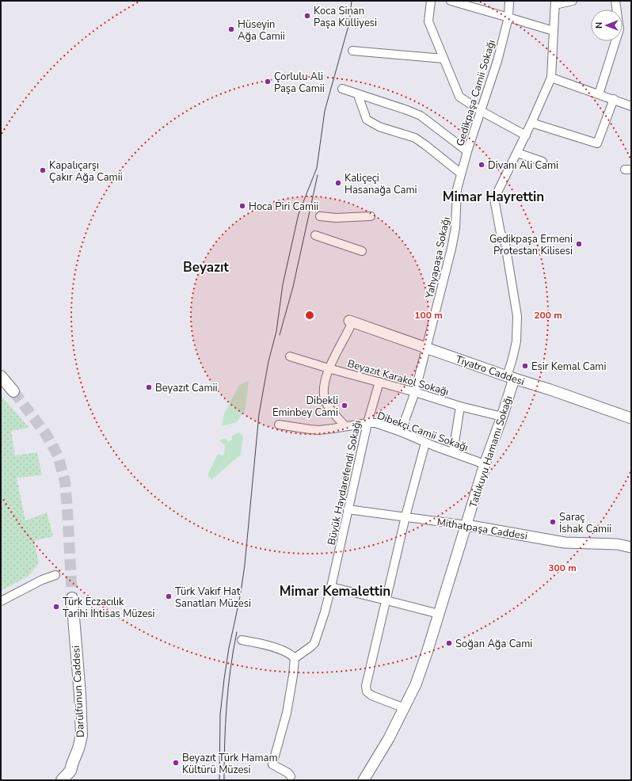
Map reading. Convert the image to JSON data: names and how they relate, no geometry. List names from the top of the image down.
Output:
{
  "streets": {
    "main road": ["Darülfünun Caddesi"],
    "street": [
      "Gedikpaşa Camii Sokağı",
      "Yahyapaşa Sokağı",
      "Tiyatro Caddesi",
      "Beyazıt Karakol Sokağı",
      "Dibekçi Camii Sokağı",
      "Tatlıkuyu Hamamı Sokağı",
      "Büyük Haydarefendi Sokağı",
      "Mithatpaşa Caddesi"
    ]
  },
  "crossings": [
    ["Gedikpaşa Camii Sokağı", "Yahyapaşa Sokağı"],
    ["Yahyapaşa Sokağı", "Tiyatro Caddesi"],
    ["Yahyapaşa Sokağı", "Beyazıt Karakol Sokağı"],
    ["Yahyapaşa Sokağı", "Dibekçi Camii Sokağı"],
    ["Tiyatro Caddesi", "Tatlıkuyu Hamamı Sokağı"],
    ["Beyazıt Karakol Sokağı", "Tatlıkuyu Hamamı Sokağı"],
    ["Beyazıt Karakol Sokağı", "Büyük Haydarefendi Sokağı"],
    ["Dibekçi Camii Sokağı", "Tatlıkuyu Hamamı Sokağı"],
    ["Dibekçi Camii Sokağı", "Büyük Haydarefendi Sokağı"],
    ["Tatlıkuyu Hamamı Sokağı", "Mithatpaşa Caddesi"],
    ["Büyük Haydarefendi Sokağı", "Mithatpaşa Caddesi"]
  ],
  "districts": ["Mimar Hayrettin", "Beyazıt", "Mimar Kemalettin"],
  "places": [
    "Koca Sinan Paşa Külliyesi",
    "Hüseyin Ağa Camii",
    "Çorlulu Ali Paşa Camii",
    "Divanı Ali Cami",
    "Kapalıçarşı Çakır Ağa Camii",
    "Kaliçeçi Hasanağa Cami",
    "Hoca Piri Camii",
    "Gedikpaşa Ermeni Protestan Kilisesi",
    "Esir Kemal Cami",
    "Beyazıt Camii",
    "Dibekli Eminbey Cami",
    "Saraç İshak Camii",
    "Türk Vakıf Hat Sanatları Müzesi",
    "Türk Eczacılık Tarihi İhtisas Müzesi",
    "Soğan Ağa Cami",
    "Beyazıt Türk Hamam Kültürü Müzesi"
  ],
  "north": "left",
  "rings": ["100 m", "200 m", "300 m"]
}
